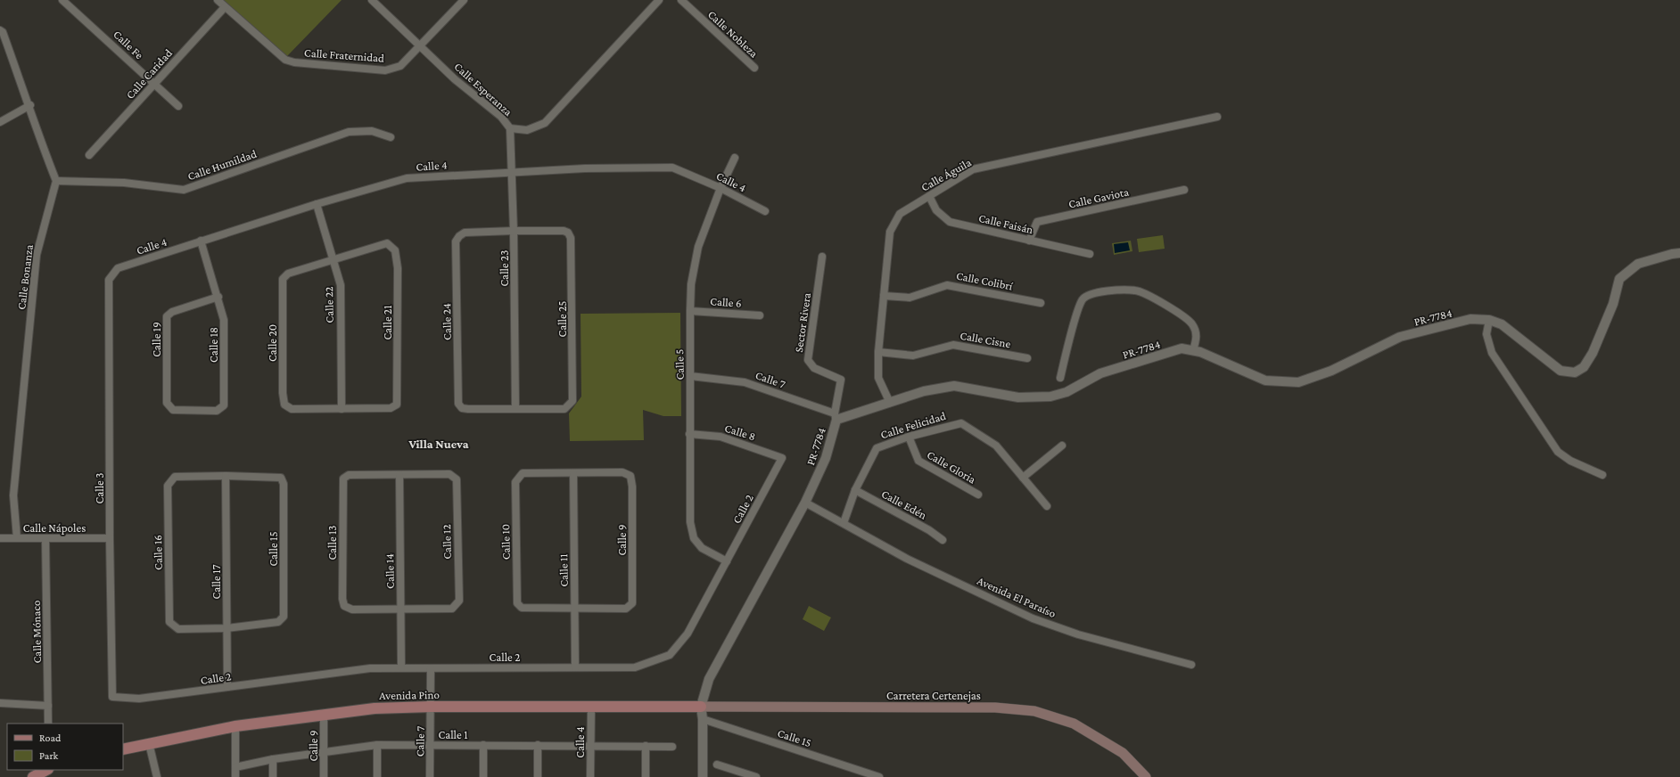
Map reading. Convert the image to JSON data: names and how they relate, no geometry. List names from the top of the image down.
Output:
{
  "streets": {
    "main road": ["Avenida Pino", "Carretera Certenejas"],
    "street": [
      "Calle Nobleza",
      "Calle Fe",
      "Calle Fraternidad",
      "Calle Caridad",
      "Calle Esperanza",
      "Calle Humildad",
      "Calle 4",
      "Calle Águila",
      "Calle Gaviota",
      "Calle Faisán",
      "Calle 23",
      "Calle Bonanza",
      "Calle Colibrí",
      "Calle 6",
      "Calle 22",
      "PR-7784",
      "Calle 25",
      "Calle 24",
      "Calle 21",
      "Sector Rivera",
      "Calle 19",
      "Calle Cisne",
      "Calle 20",
      "Calle 18",
      "Calle 5",
      "Calle 7",
      "Calle Felicidad",
      "Calle 8",
      "Calle Gloria",
      "Calle 3",
      "Calle Edén",
      "Calle 2",
      "Calle Nápoles",
      "Calle 9",
      "Calle 12",
      "Calle 10",
      "Calle 13",
      "Calle 15",
      "Calle 16",
      "Calle 11",
      "Calle 14",
      "Calle 17",
      "Avenida El Paraíso",
      "Calle Mónaco",
      "Calle 1"
    ]
  },
  "crossings": [
    ["Calle Fe", "Calle Caridad"],
    ["Calle Fraternidad", "Calle Caridad"],
    ["Calle Fraternidad", "Calle Esperanza"],
    ["Calle Esperanza", "Calle 23"],
    ["Calle Humildad", "Calle Bonanza"],
    ["Calle 4", "Calle 23"],
    ["Calle 4", "Calle 22"],
    ["Calle 4", "Calle 18"],
    ["Calle 4", "Calle 5"],
    ["Calle 4", "Calle 3"],
    ["Calle 4", "Avenida Pino"],
    ["Calle 4", "Calle 1"],
    ["Calle Águila", "Calle Faisán"],
    ["Calle Águila", "Calle Colibrí"],
    ["Calle Águila", "PR-7784"],
    ["Calle Águila", "Calle Cisne"],
    ["Calle Gaviota", "Calle Faisán"],
    ["Calle 23", "Calle 25"],
    ["Calle 23", "Calle 24"],
    ["Calle Bonanza", "Calle Nápoles"],
    ["Calle 6", "Calle 5"],
    ["Calle 22", "Calle 21"],
    ["Calle 22", "Calle 20"],
    ["PR-7784", "Sector Rivera"],
    ["PR-7784", "Calle 7"],
    ["PR-7784", "Calle 15"],
    ["PR-7784", "Avenida Pino"],
    ["PR-7784", "Carretera Certenejas"],
    ["Calle 25", "Calle 24"],
    ["Calle 21", "Calle 20"],
    ["Sector Rivera", "Calle 7"],
    ["Calle 19", "Calle 18"],
    ["Calle 5", "Calle 7"],
    ["Calle 5", "Calle 8"],
    ["Calle 5", "Calle 2"],
    ["Calle 7", "Calle 2"],
    ["Calle 7", "Avenida Pino"],
    ["Calle 7", "Calle 1"],
    ["Calle Felicidad", "Calle Gloria"],
    ["Calle Felicidad", "Calle Edén"],
    ["Calle Felicidad", "Avenida El Paraíso"],
    ["Calle 8", "Calle 2"],
    ["Calle 3", "Calle 2"],
    ["Calle 3", "Calle Nápoles"],
    ["Calle 2", "Calle 11"],
    ["Calle 2", "Calle 14"],
    ["Calle 2", "Calle 17"],
    ["Calle Nápoles", "Calle Mónaco"],
    ["Calle 9", "Calle 10"],
    ["Calle 9", "Calle 11"],
    ["Calle 9", "Avenida Pino"],
    ["Calle 9", "Calle 1"],
    ["Calle 12", "Calle 13"],
    ["Calle 12", "Calle 14"],
    ["Calle 10", "Calle 11"],
    ["Calle 13", "Calle 14"],
    ["Calle 15", "Calle 16"],
    ["Calle 15", "Calle 17"],
    ["Calle 16", "Calle 17"],
    ["Avenida Pino", "Carretera Certenejas"]
  ],
  "districts": ["Villa Nueva"],
  "legend": ["Road", "Park"]
}
